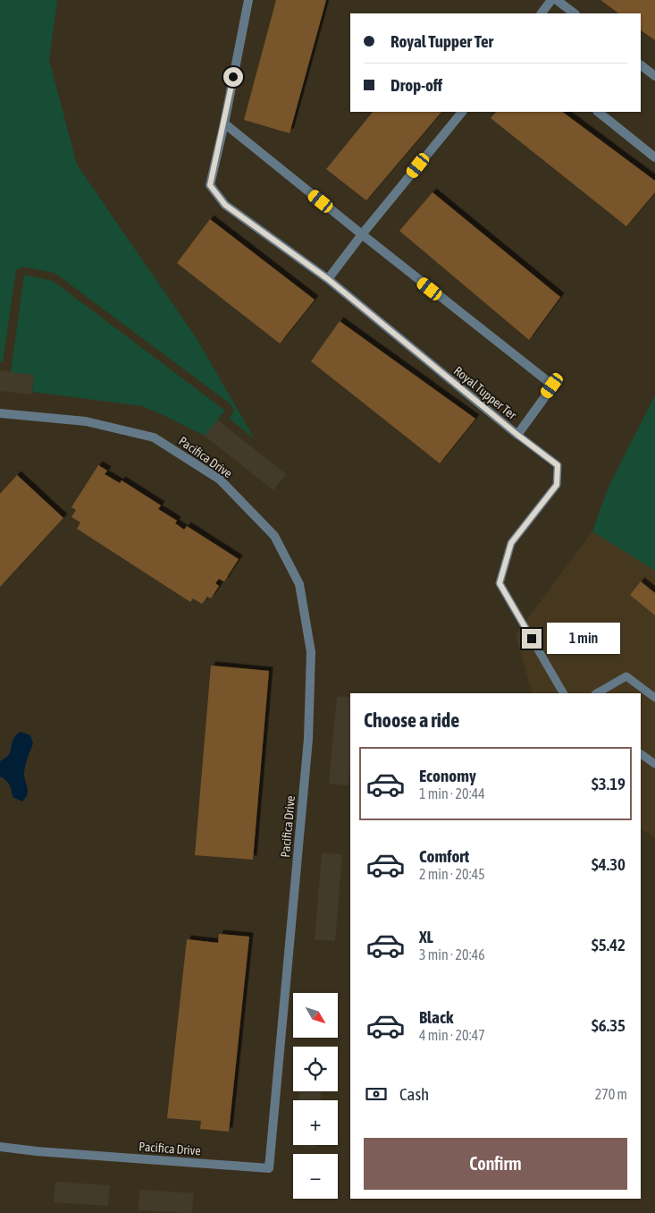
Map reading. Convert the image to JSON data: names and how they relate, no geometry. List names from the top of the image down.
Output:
{
  "streets": {
    "street": ["Royal Tupper Ter", "Pacifica Drive"]
  },
  "north": "bottom right",
  "page": {
    "banner": ["Royal Tupper Ter", "Drop-off"],
    "bubble": "1 min",
    "heading": "Choose a ride",
    "list": [
      {
        "name": "Economy",
        "note": "1 min · 20:44",
        "value": "$3.19"
      },
      {
        "name": "Comfort",
        "note": "2 min · 20:45",
        "value": "$4.30"
      },
      {
        "name": "XL",
        "note": "3 min · 20:46",
        "value": "$5.42"
      },
      {
        "name": "Black",
        "note": "4 min · 20:47",
        "value": "$6.35"
      }
    ],
    "map_buttons": ["+", "−"],
    "pay": ["Cash", "270 m"],
    "buttons": "Confirm"
  }
}
